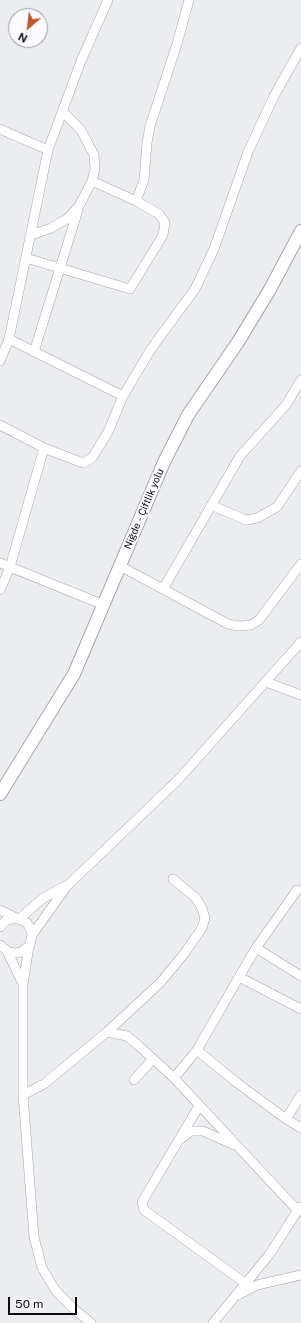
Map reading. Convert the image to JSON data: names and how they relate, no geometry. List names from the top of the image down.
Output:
{
  "streets": {
    "main road": ["Niğde - Çiftlik yolu"]
  },
  "scale_bar": "50 m",
  "north": "bottom left"
}
